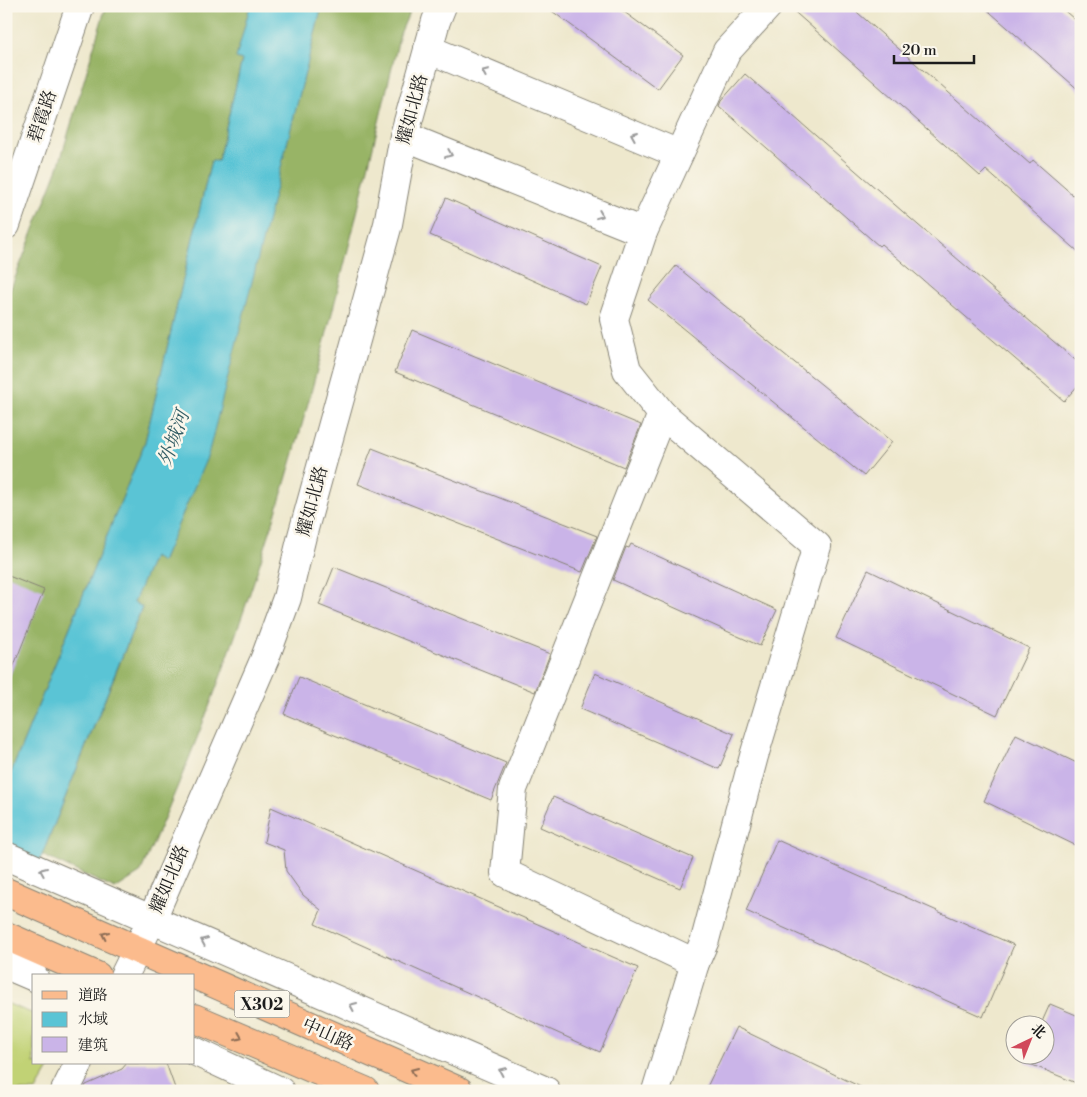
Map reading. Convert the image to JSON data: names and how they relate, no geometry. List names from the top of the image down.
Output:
{
  "streets": {
    "main road": ["X302", "中山路"],
    "street": ["耀如北路", "碧霞路"]
  },
  "crossings": [
    ["耀如北路", "中山路"]
  ],
  "water": ["外城河"],
  "legend": ["道路", "水域", "建筑"],
  "scale_bar": "20 m",
  "north": "top right"
}
